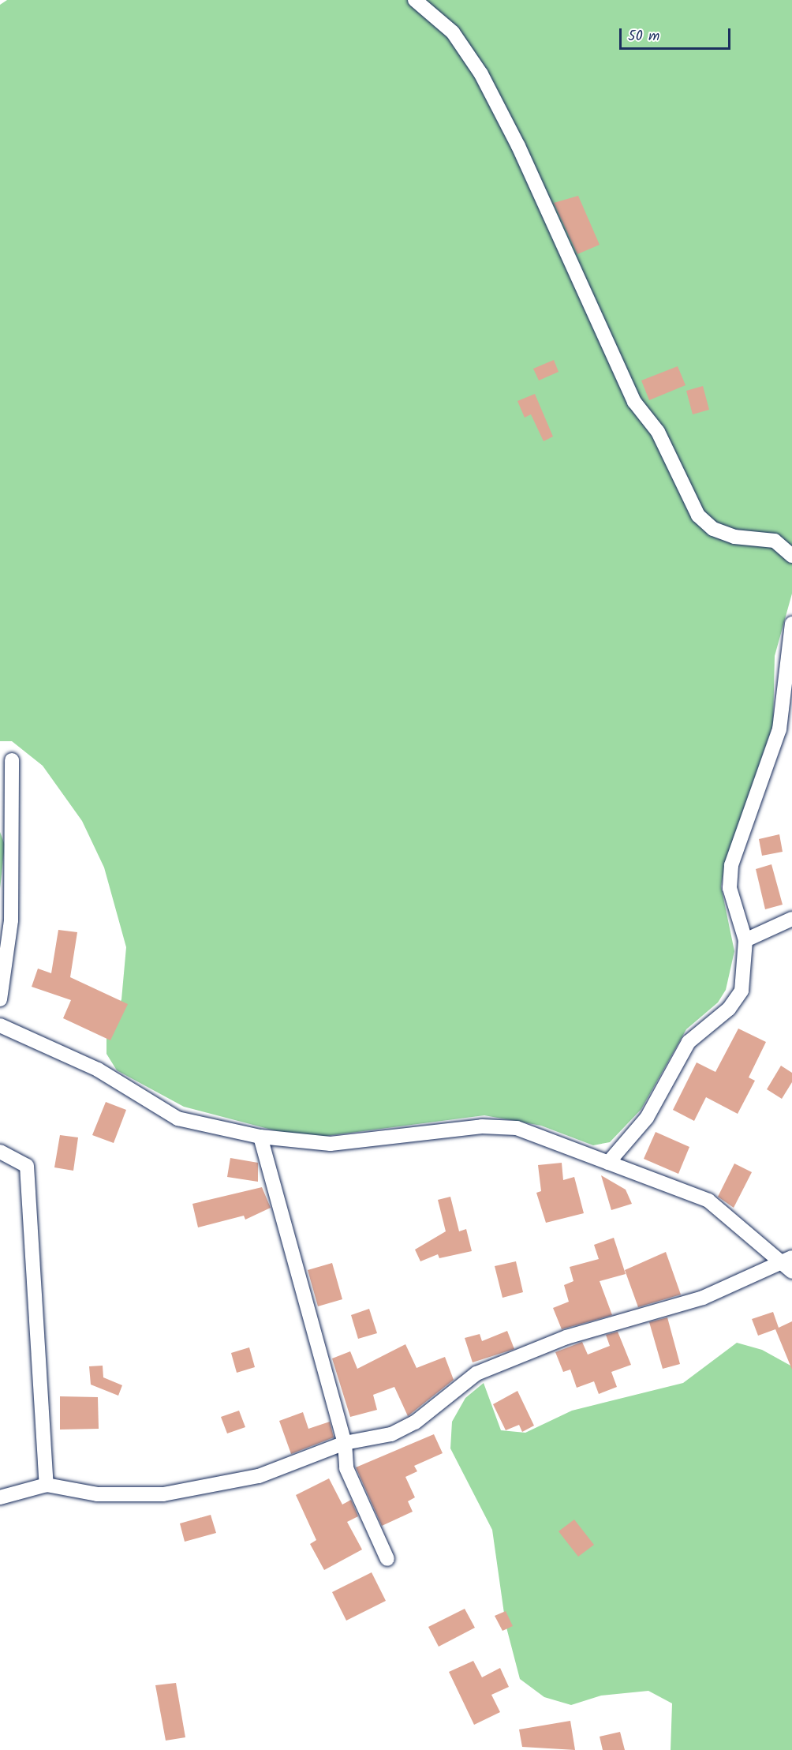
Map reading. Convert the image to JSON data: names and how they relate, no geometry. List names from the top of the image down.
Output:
{
  "scale_bar": "50 m"
}
